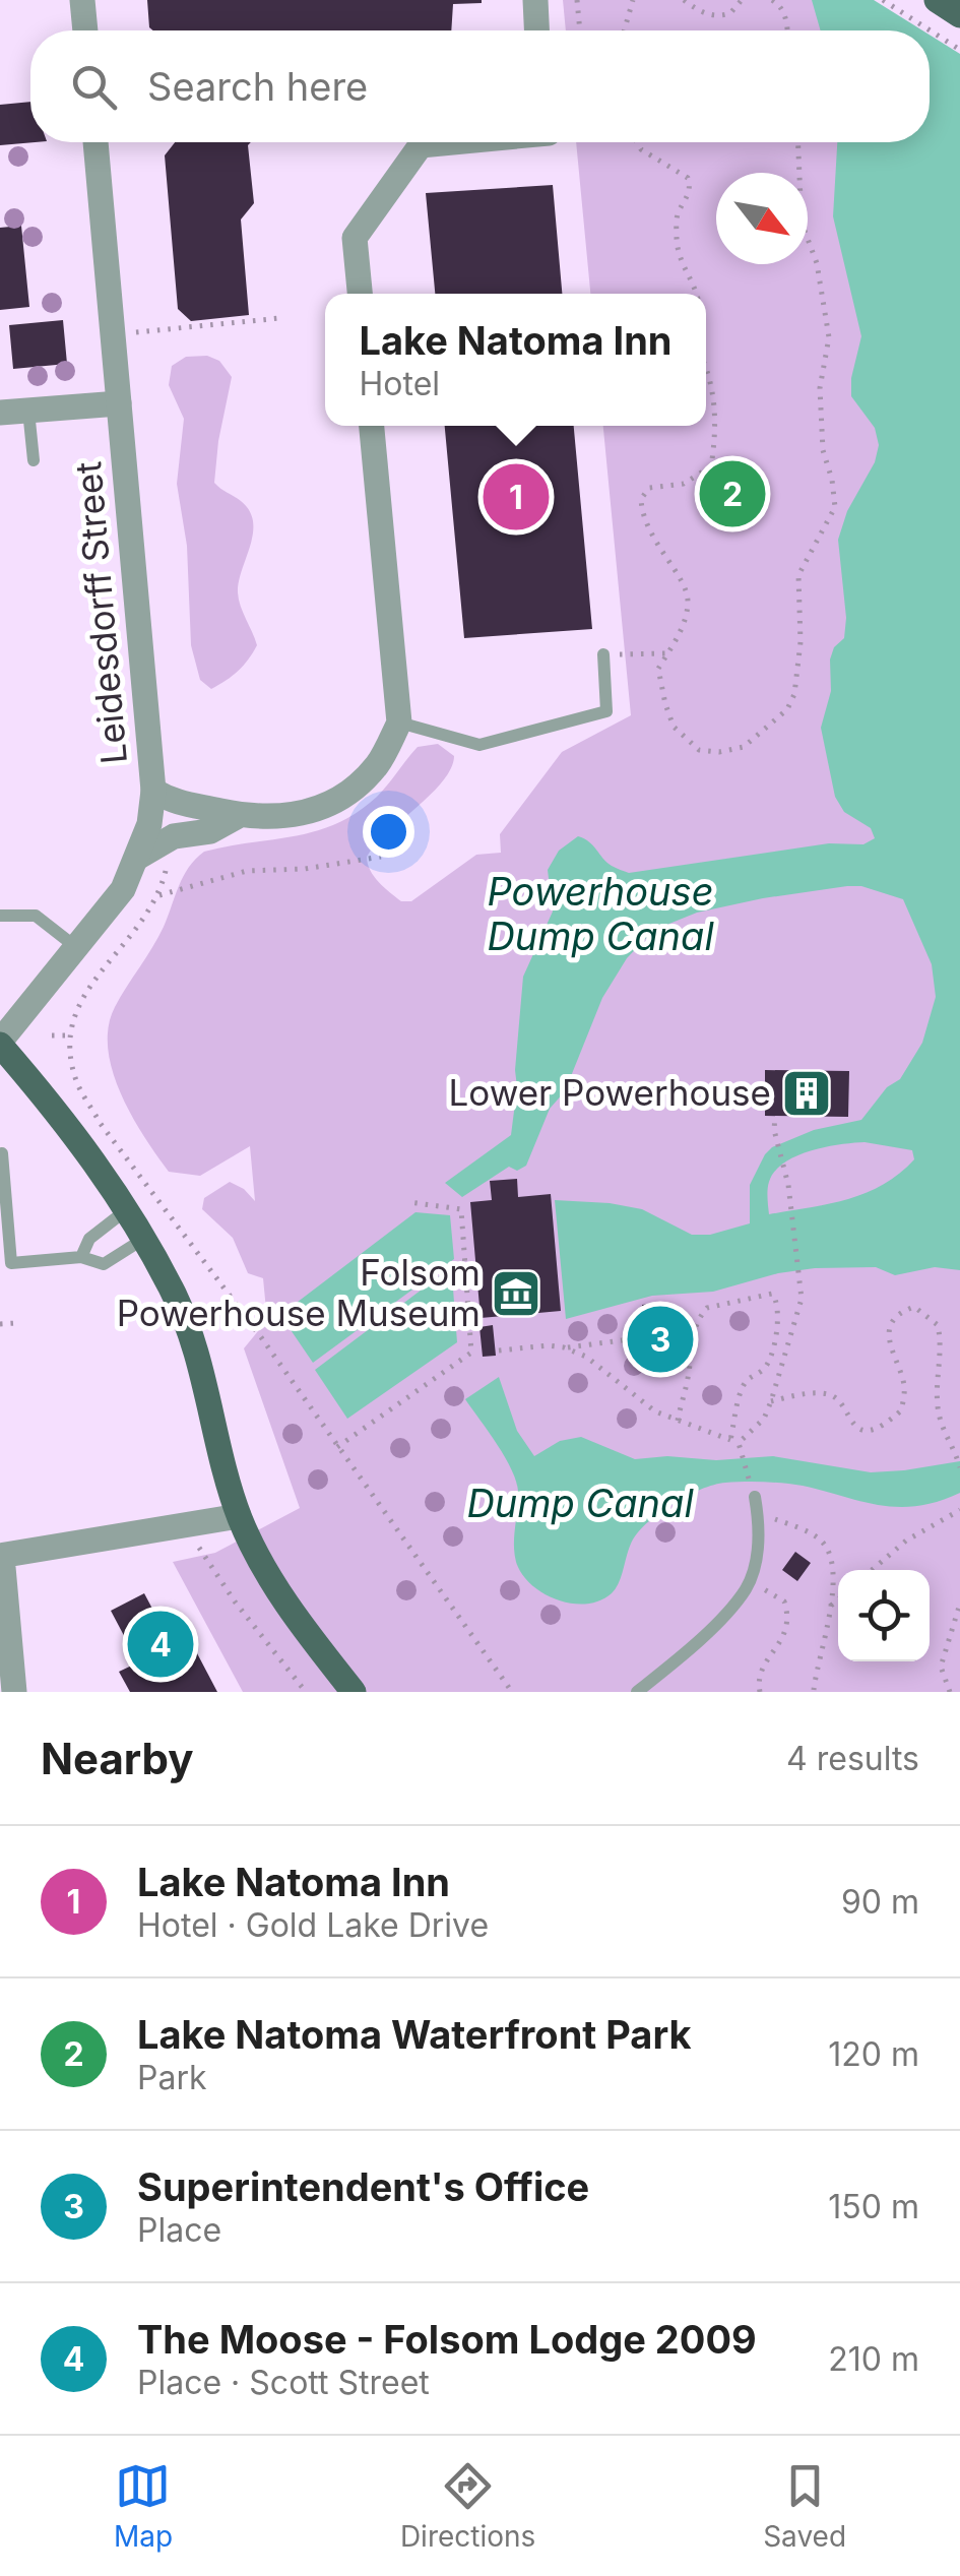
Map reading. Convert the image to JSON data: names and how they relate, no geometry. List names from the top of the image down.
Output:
{
  "streets": {
    "street": ["Leidesdorff Street"]
  },
  "water": ["Powerhouse Dump Canal", "Dump Canal"],
  "places": {
    "building": ["Lower Powerhouse"],
    "museum": ["Folsom Powerhouse Museum"]
  },
  "north": "bottom right",
  "page": {
    "search": "Search here",
    "popup": ["Lake Natoma Inn", "Hotel"],
    "pins": [
      "2",
      "1",
      "3",
      "4"
    ],
    "heading": ["Nearby", "4 results"],
    "list": [
      {
        "mark": "1",
        "name": "Lake Natoma Inn",
        "note": "Hotel · Gold Lake Drive",
        "value": "90 m"
      },
      {
        "mark": "2",
        "name": "Lake Natoma Waterfront Park",
        "note": "Park",
        "value": "120 m"
      },
      {
        "mark": "3",
        "name": "Superintendent's Office",
        "note": "Place",
        "value": "150 m"
      },
      {
        "mark": "4",
        "name": "The Moose - Folsom Lodge 2009",
        "note": "Place · Scott Street",
        "value": "210 m"
      }
    ],
    "nav": ["Map", "Directions", "Saved"]
  }
}
